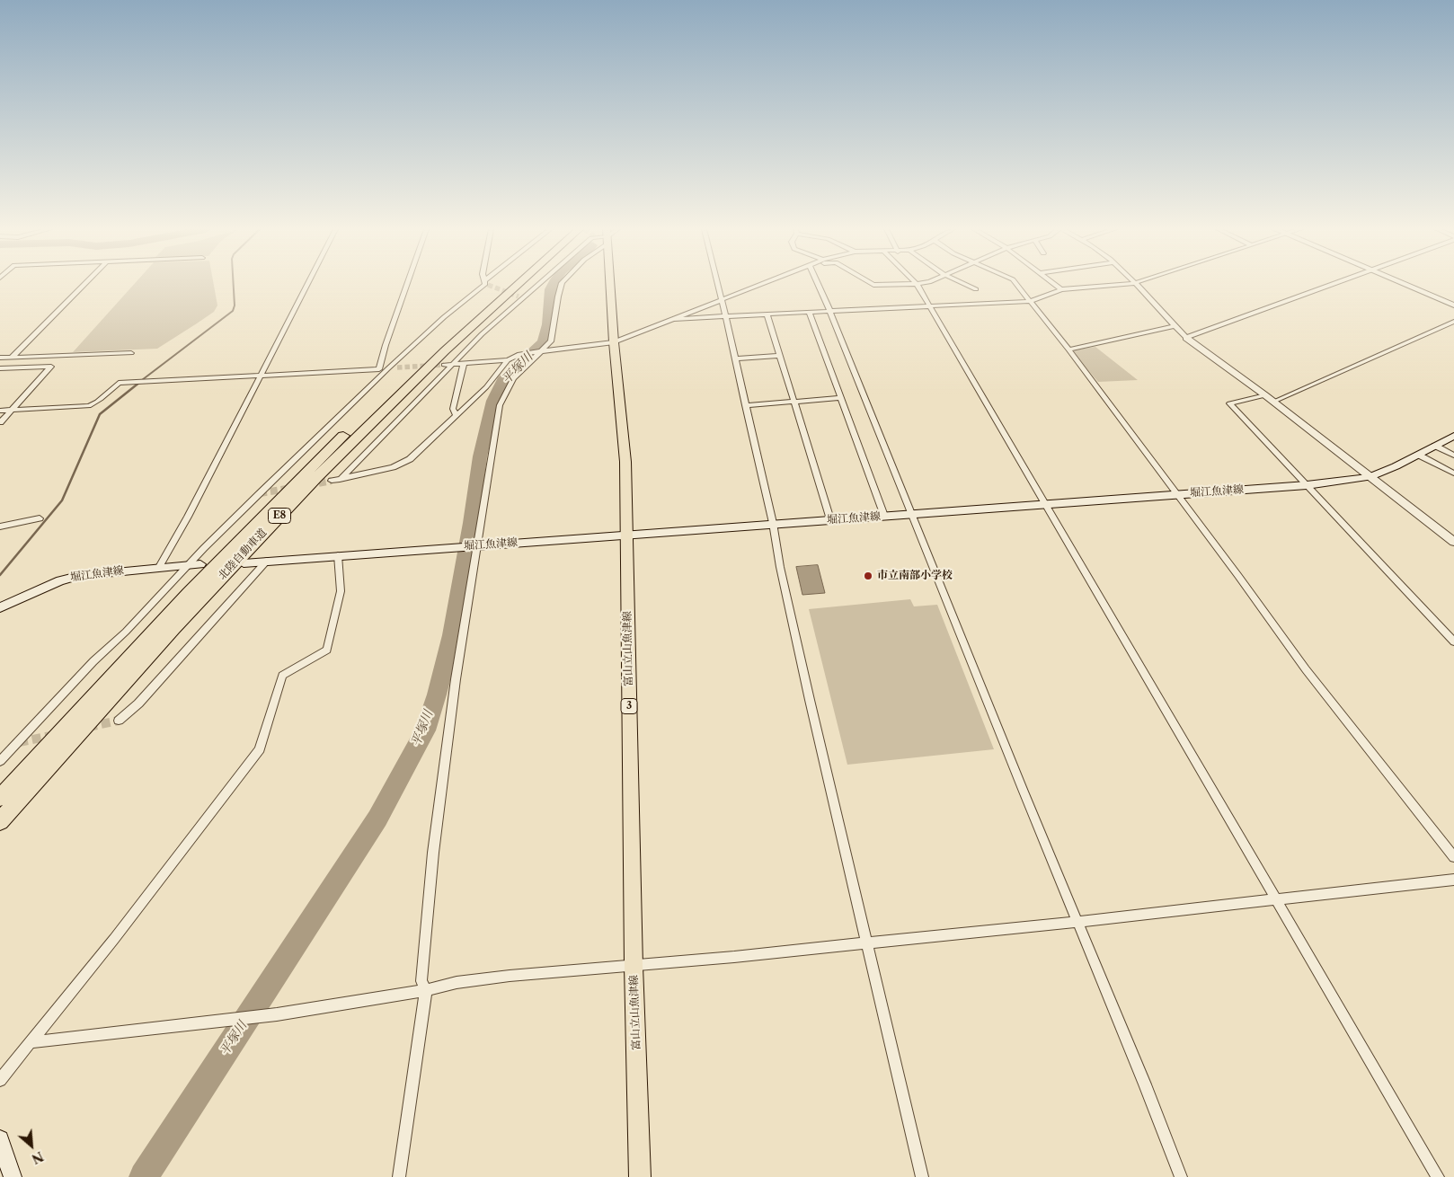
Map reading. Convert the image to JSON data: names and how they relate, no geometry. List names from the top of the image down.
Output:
{
  "streets": {
    "highway": ["E8", "北陸自動車道"],
    "main road": ["堀江魚津線", "富山立山魚津線", "3"]
  },
  "crossings": [
    ["堀江魚津線", "富山立山魚津線"]
  ],
  "water": ["平塚川"],
  "places": ["市立南部小学校"],
  "north": "bottom right"
}
